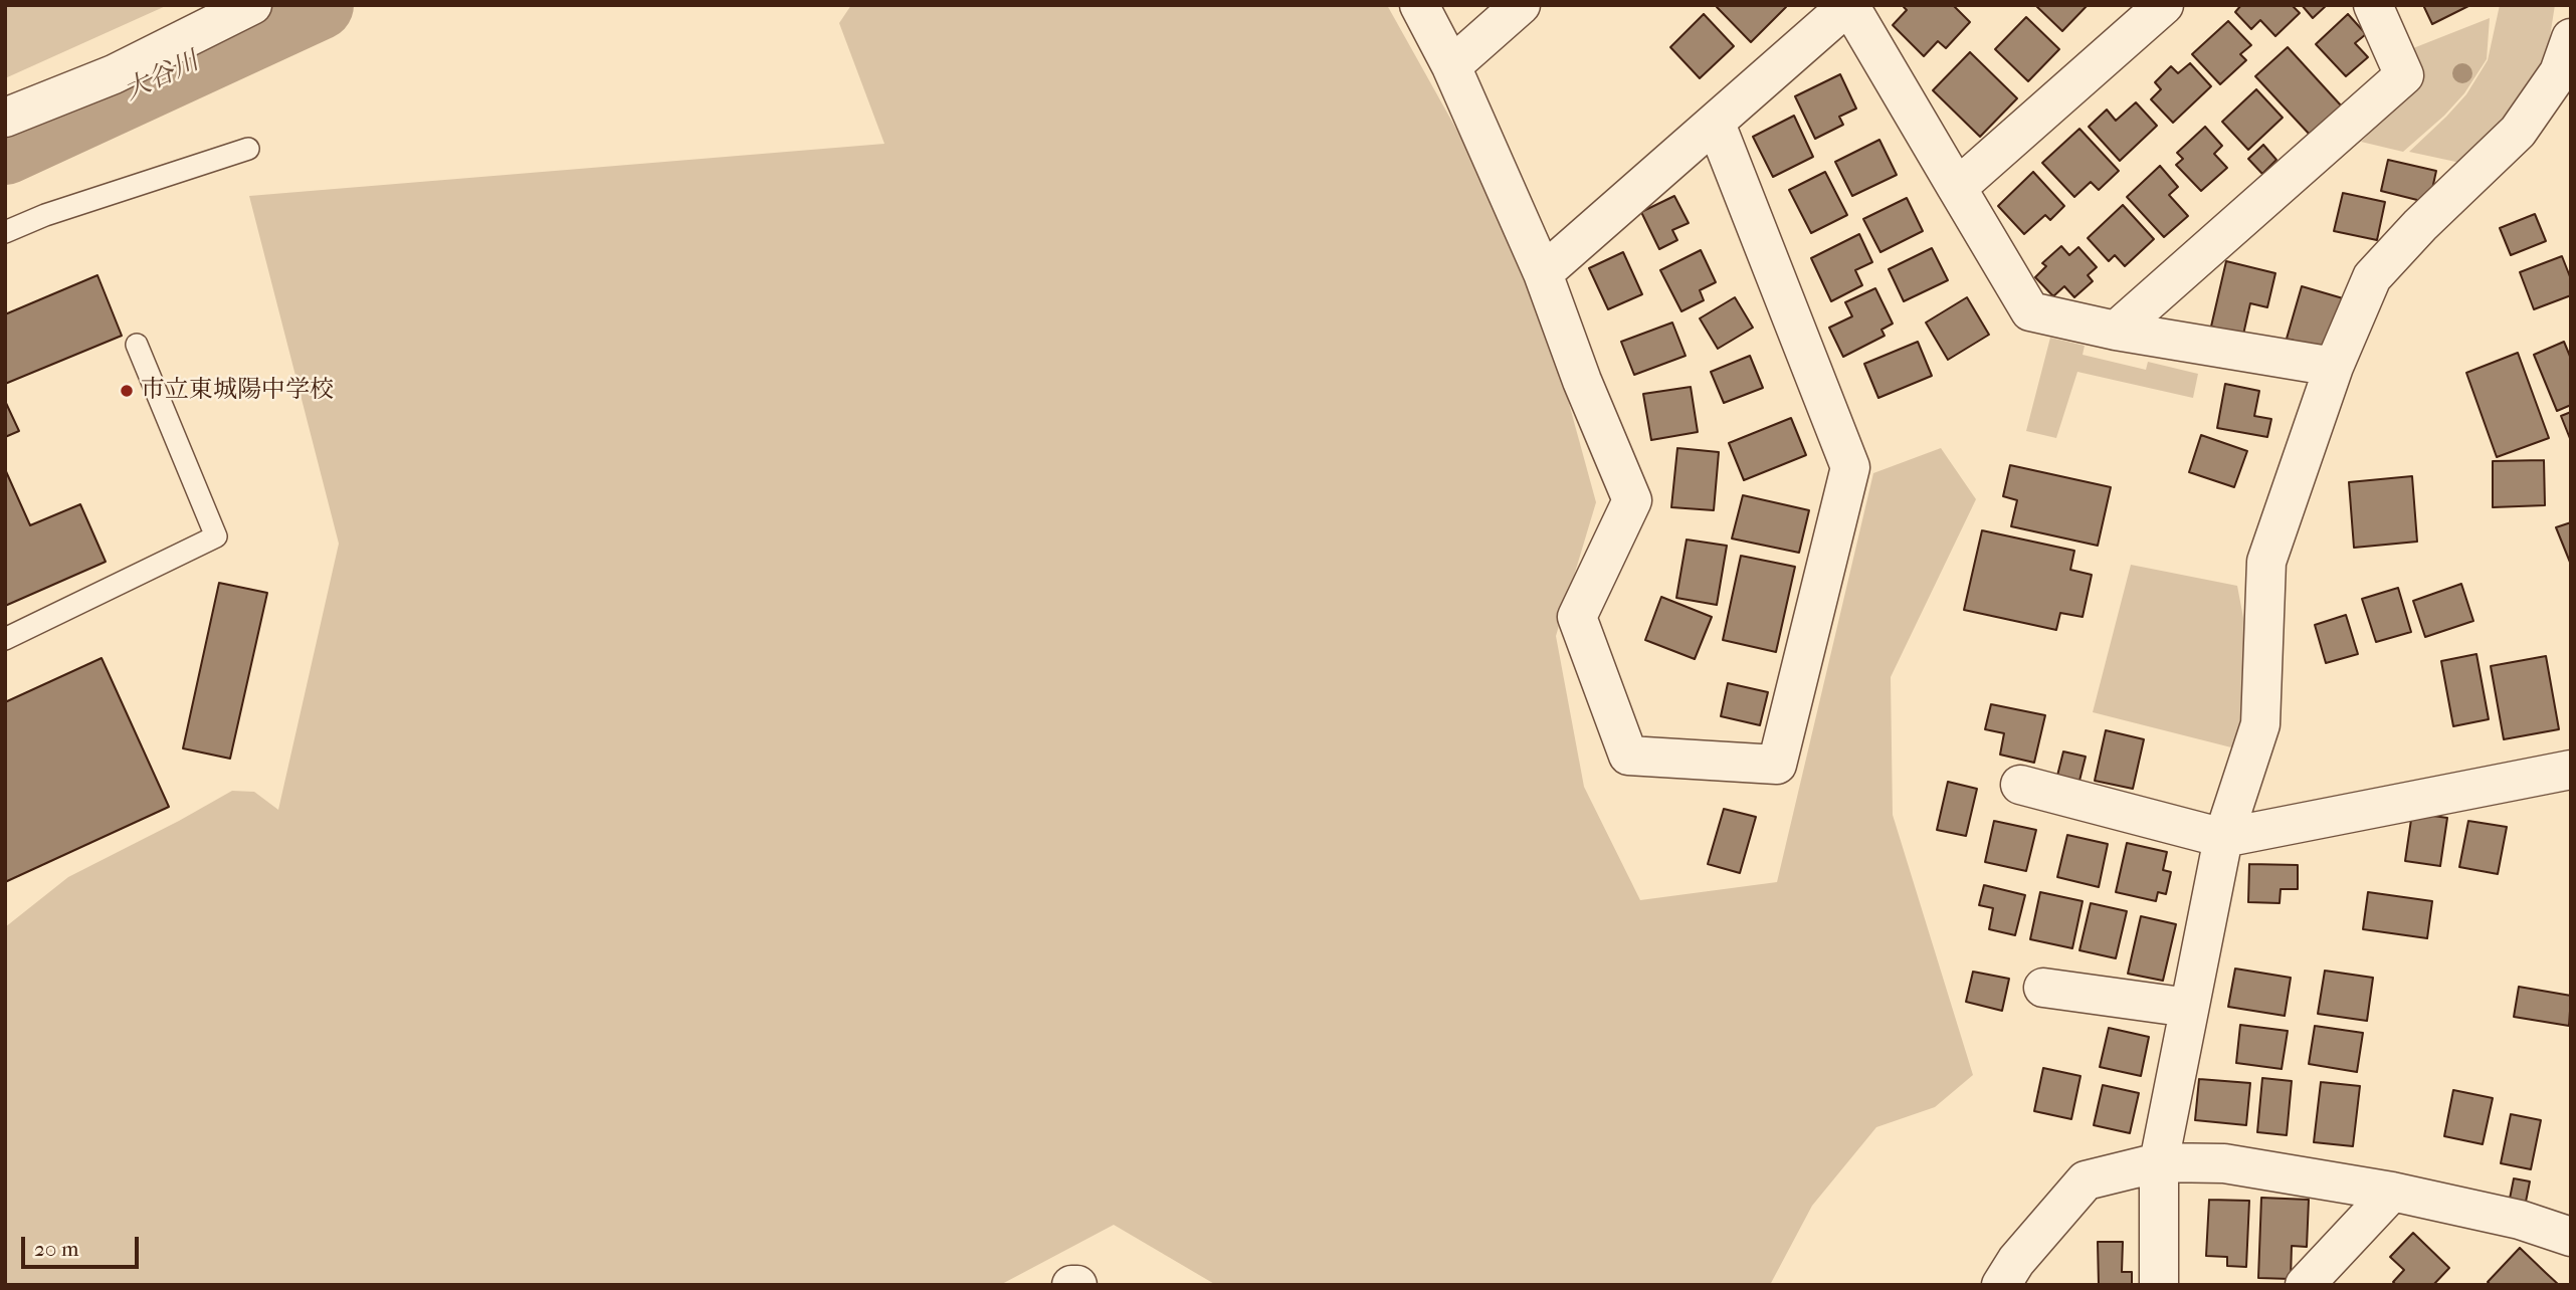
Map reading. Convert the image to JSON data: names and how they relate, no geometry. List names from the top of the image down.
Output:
{
  "water": ["大谷川"],
  "places": ["市立東城陽中学校"],
  "scale_bar": "20 m"
}
